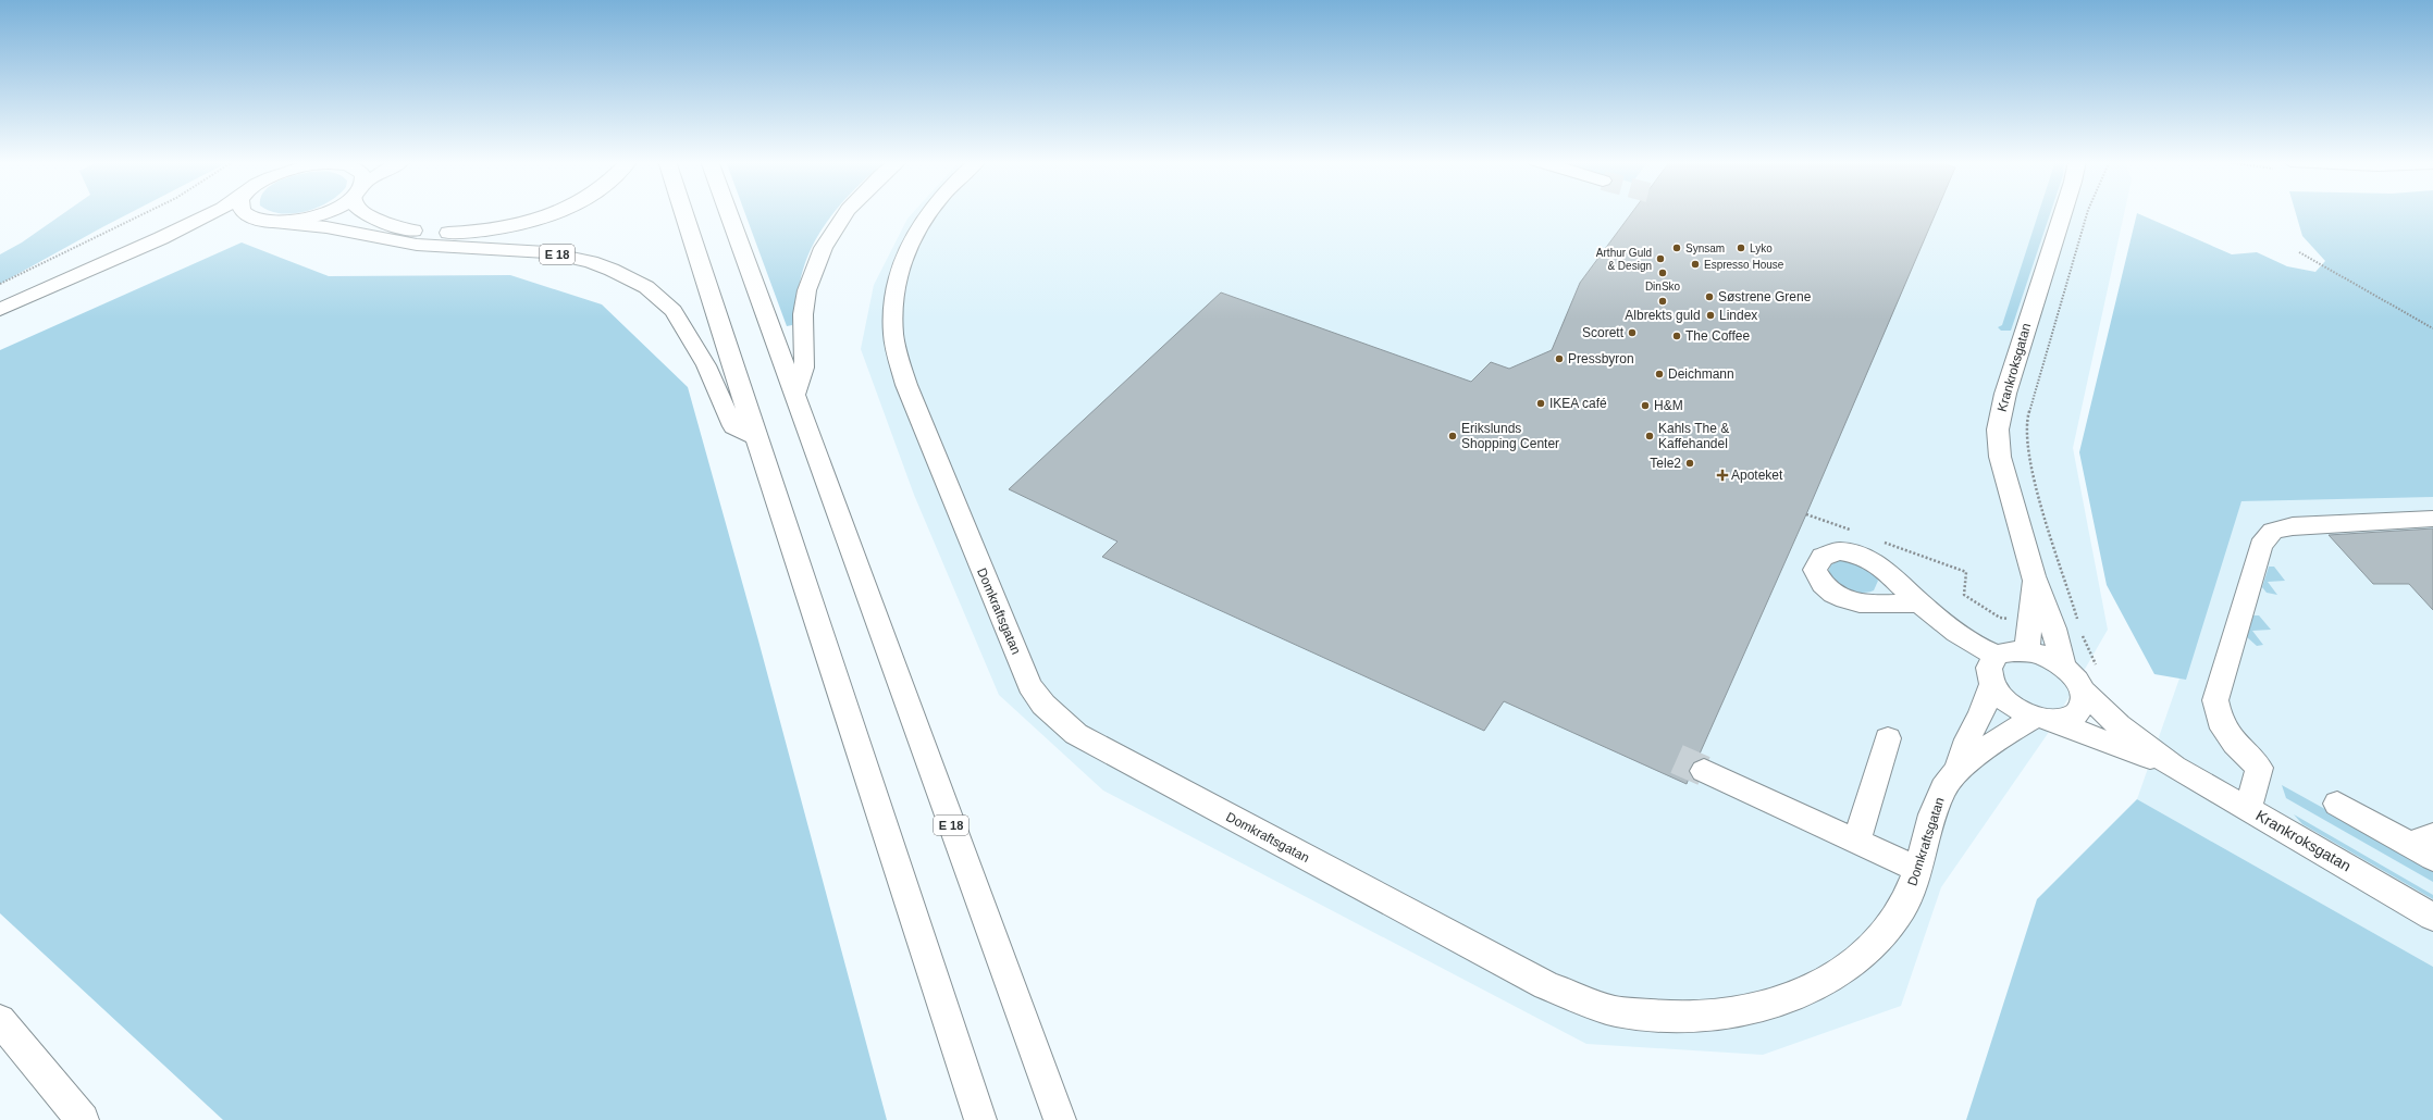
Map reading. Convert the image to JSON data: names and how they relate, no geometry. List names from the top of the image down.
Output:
{
  "streets": {
    "main road": ["E 18", "Krankroksgatan", "Domkraftsgatan"]
  },
  "crossings": [
    ["Krankroksgatan", "Domkraftsgatan"]
  ],
  "places": {
    "other": [
      "Synsam",
      "Lyko",
      "Arthur Guld & Design",
      "Espresso House",
      "DinSko",
      "Søstrene Grene",
      "Albrekts guld",
      "Lindex",
      "Scorett",
      "The Coffee",
      "Pressbyron",
      "Deichmann",
      "IKEA café",
      "H&M",
      "Erikslunds Shopping Center",
      "Kahls The & Kaffehandel",
      "Tele2"
    ],
    "health": ["Apoteket"]
  }
}
